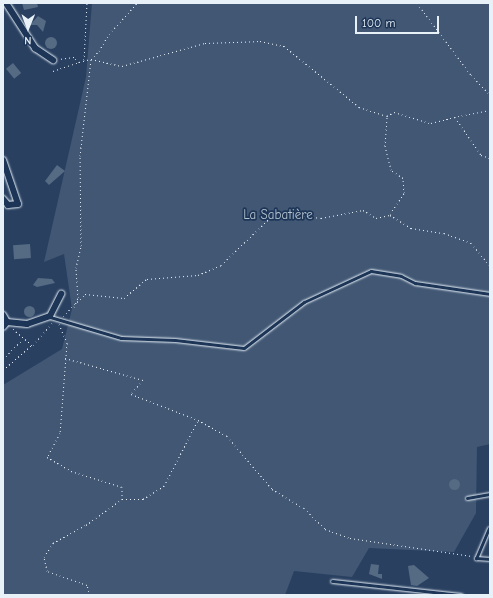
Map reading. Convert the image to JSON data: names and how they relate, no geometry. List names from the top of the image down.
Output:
{
  "parks": ["La Sabatière"],
  "scale_bar": "100 m",
  "north": "bottom"
}
